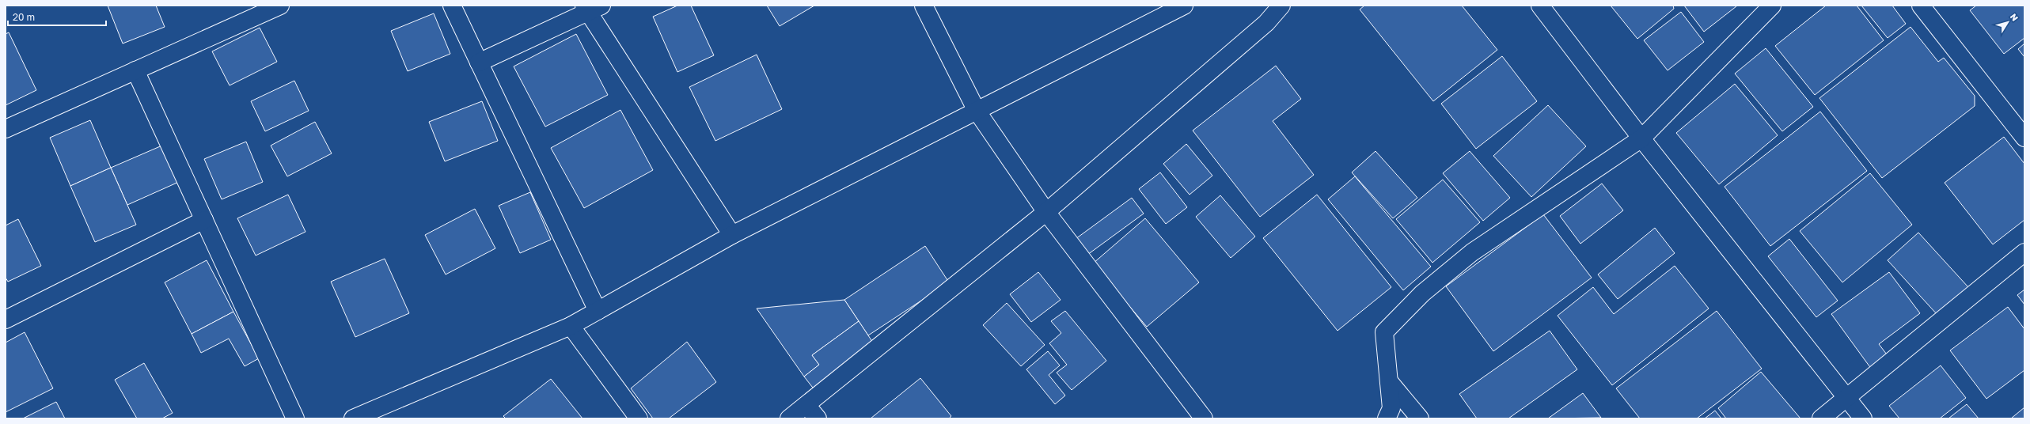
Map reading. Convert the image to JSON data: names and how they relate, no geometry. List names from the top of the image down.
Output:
{
  "scale_bar": "20 m",
  "north": "top right"
}
